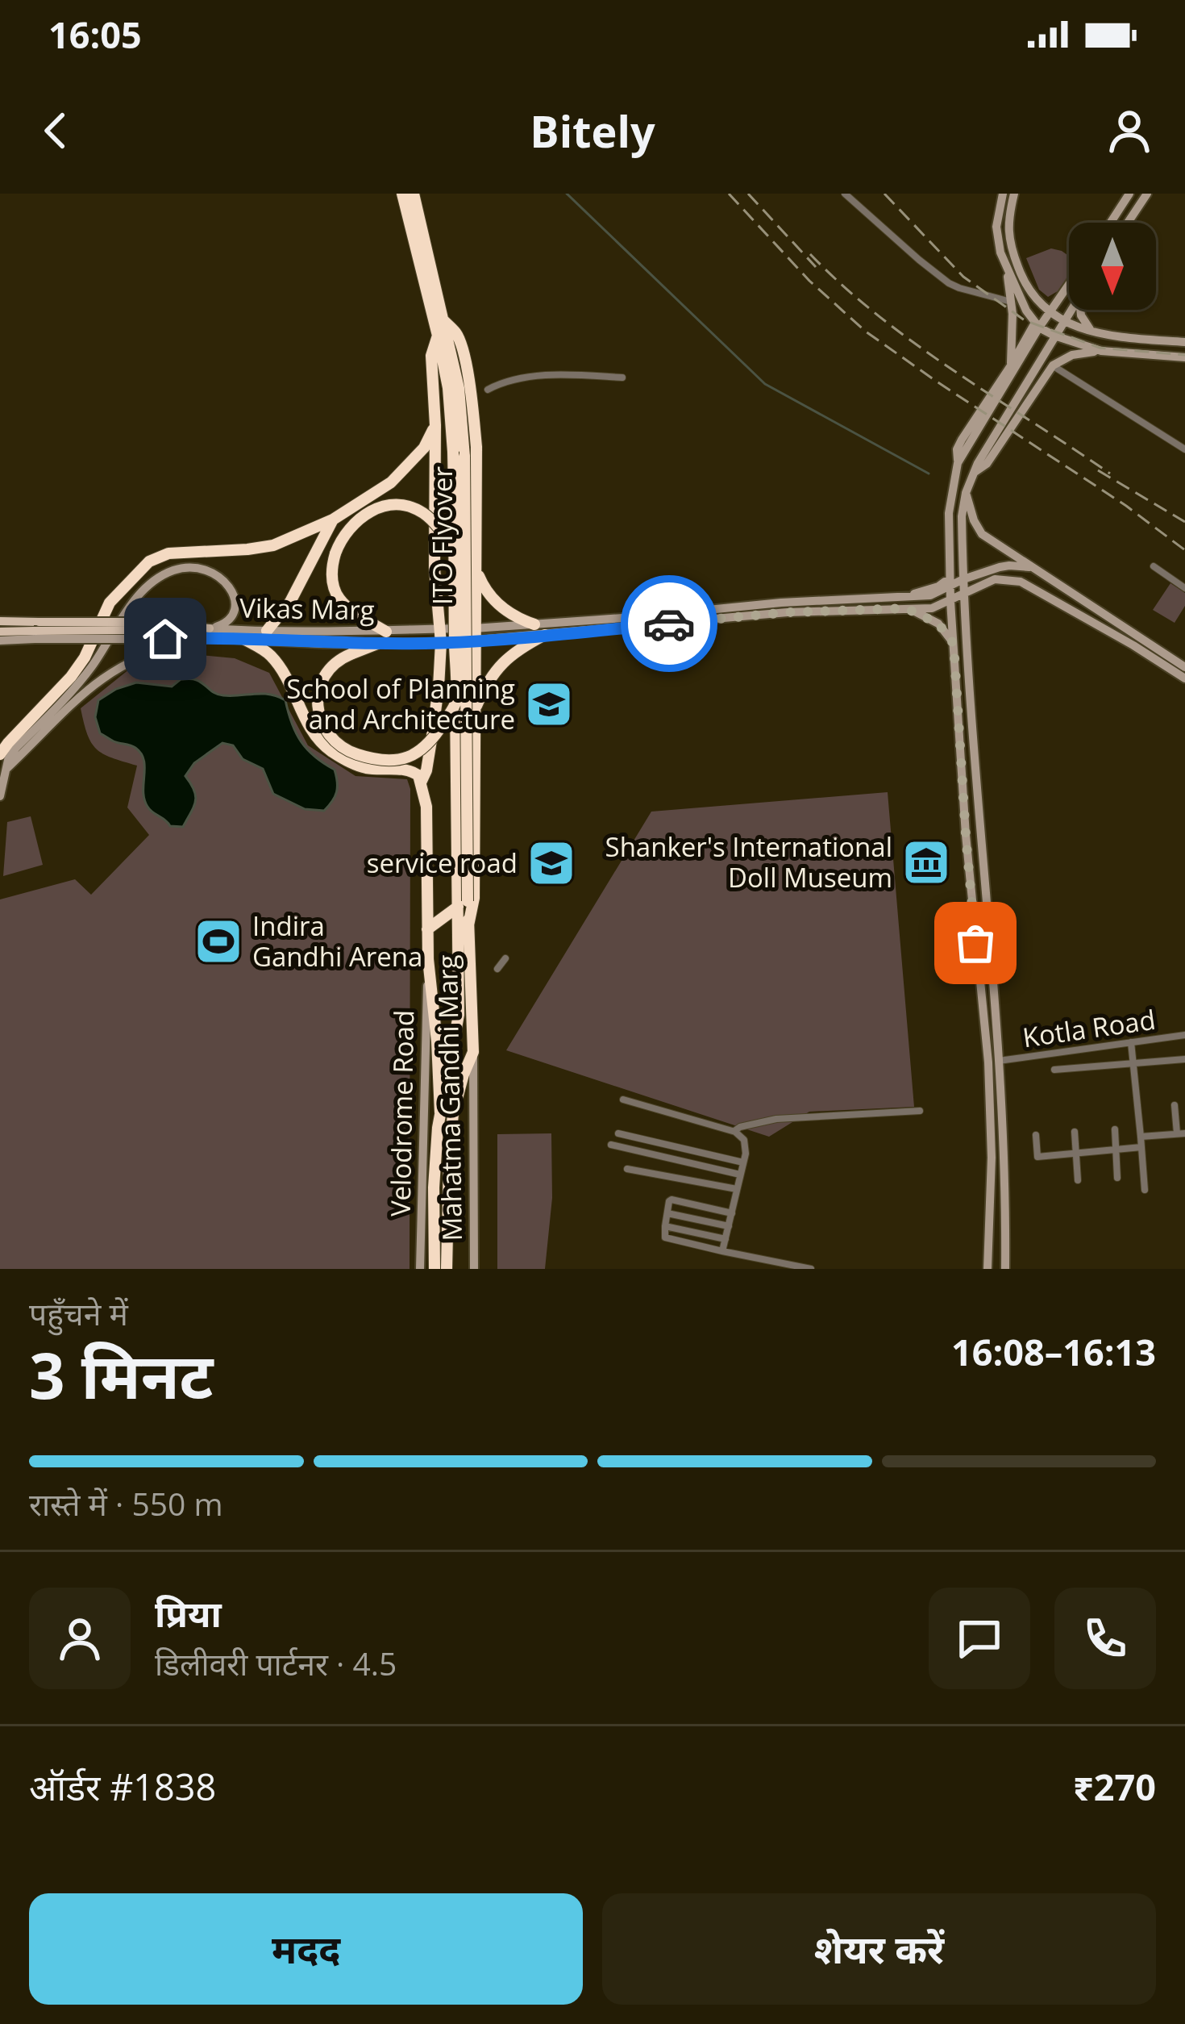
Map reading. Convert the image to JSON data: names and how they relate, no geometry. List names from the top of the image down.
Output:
{
  "streets": {
    "highway": ["ITO Flyover", "Mahatma Gandhi Marg"],
    "main road": ["Vikas Marg", "Velodrome Road"],
    "street": ["Kotla Road"]
  },
  "crossings": [
    ["ITO Flyover", "Mahatma Gandhi Marg"]
  ],
  "places": {
    "school or university": ["School of Planning and Architecture", "service road"],
    "museum": ["Shanker's International Doll Museum"],
    "sports": ["Indira Gandhi Arena"]
  },
  "north": "bottom",
  "page": {
    "status": "16:05",
    "header": "Bitely",
    "heading": ["3 मिनट", "पहुँचने में", "16:08–16:13"],
    "panel": [
      "प्रिया",
      "डिलीवरी पार्टनर · 4.5",
      "ऑर्डर #1838",
      "₹270"
    ],
    "bar": "रास्ते में · 550 m",
    "buttons": ["मदद", "शेयर करें"]
  }
}
